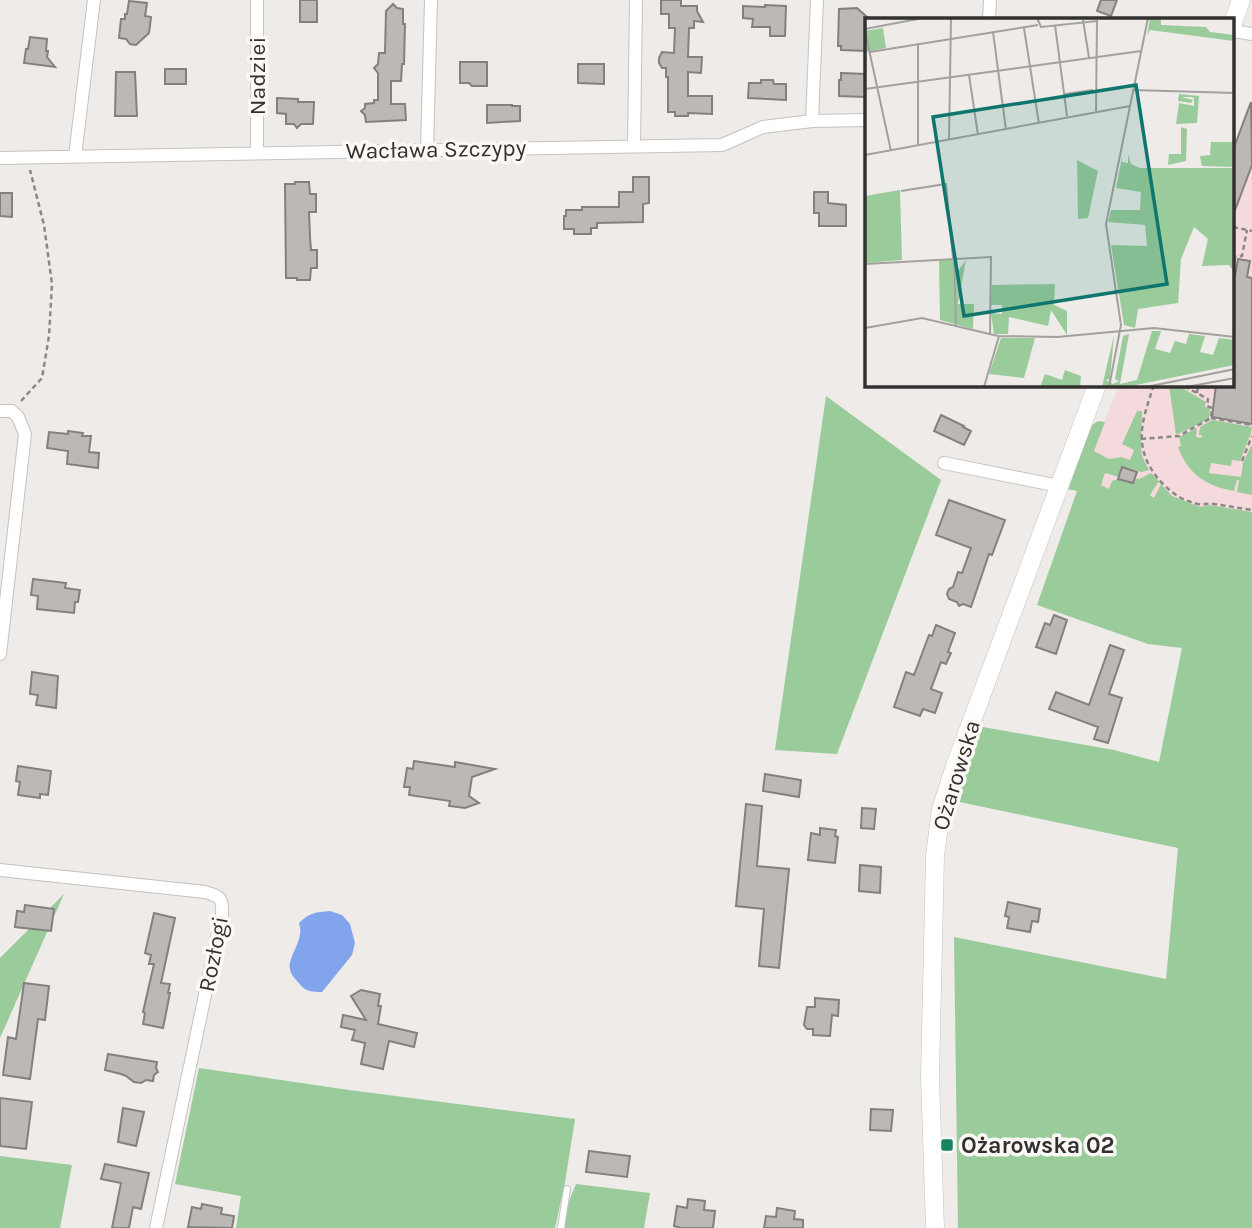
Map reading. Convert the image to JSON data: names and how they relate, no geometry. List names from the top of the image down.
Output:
{
  "streets": {
    "main road": ["Ożarowska"],
    "street": ["Nadziei", "Wacława Szczypy", "Rozłogi"]
  },
  "crossings": [
    ["Nadziei", "Wacława Szczypy"]
  ],
  "places": {
    "transit": ["Ożarowska 02"]
  }
}
